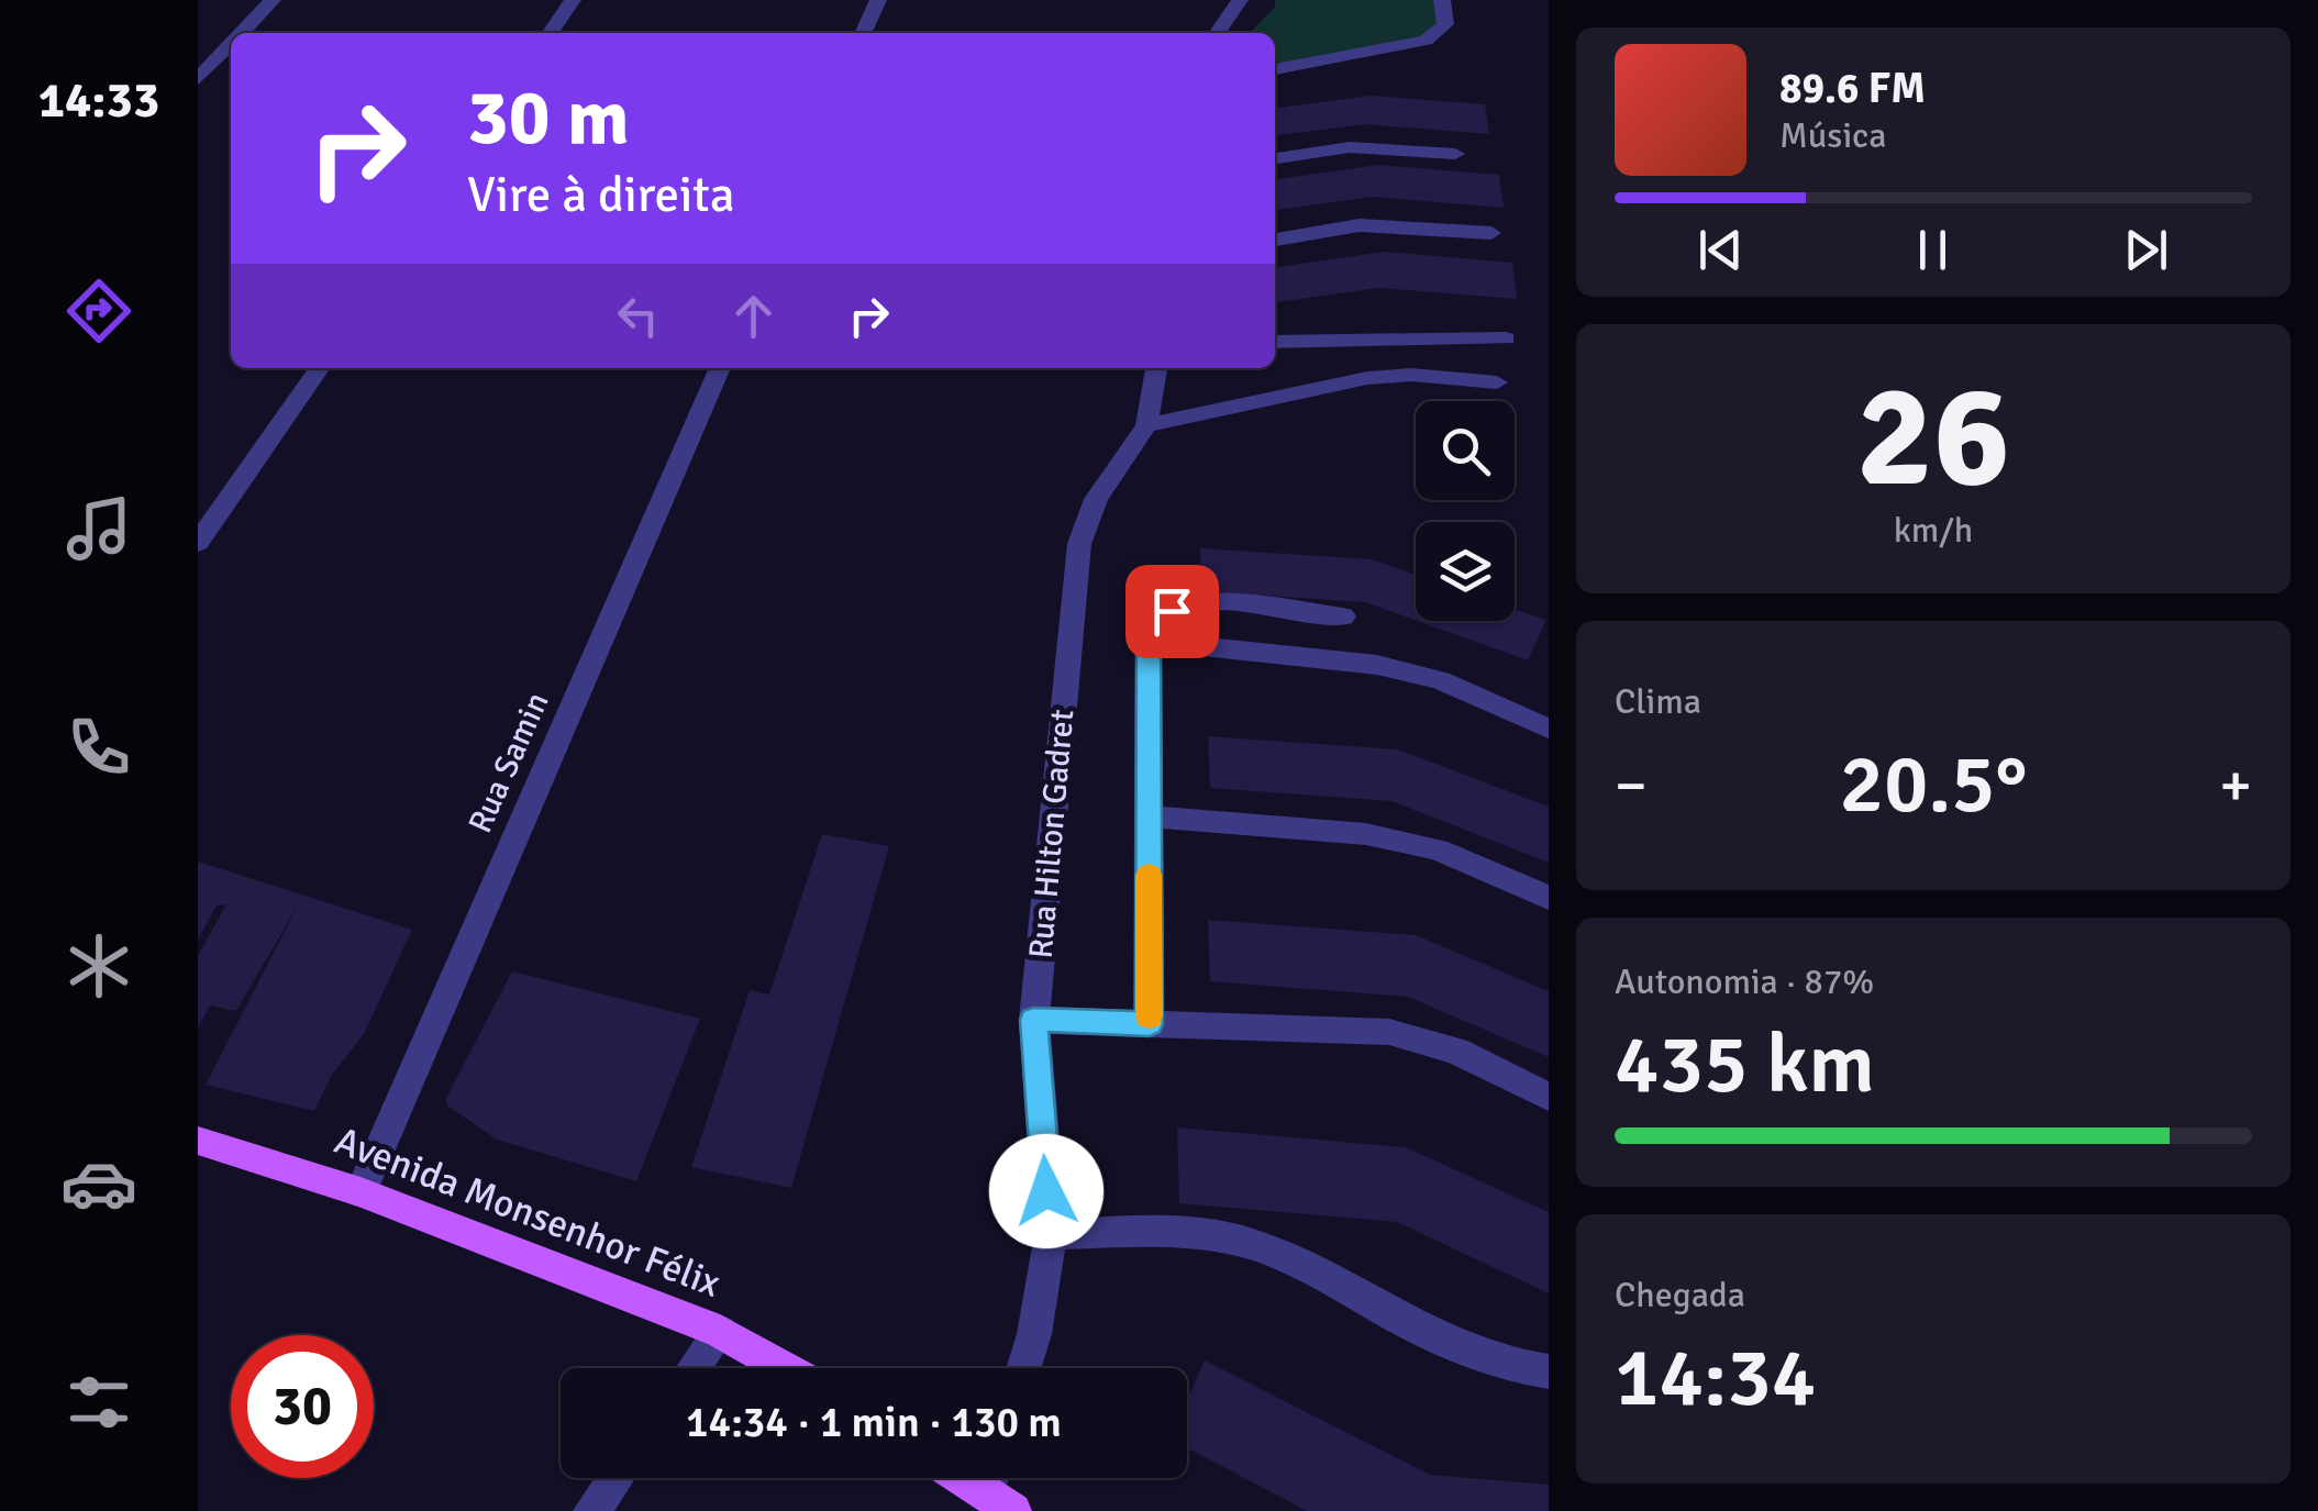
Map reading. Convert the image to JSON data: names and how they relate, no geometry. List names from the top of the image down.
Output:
{
  "streets": {
    "main road": ["Avenida Monsenhor Félix"],
    "street": ["Rua Samin", "Rua Hilton Gadret"]
  },
  "crossings": [
    ["Rua Samin", "Avenida Monsenhor Félix"]
  ],
  "page": {
    "tabs": "14:33",
    "turn": ["30 m", "Vire à direita"],
    "song": ["89.6 FM", "Música"],
    "tile": [
      ["26", "km/h"],
      "Clima",
      ["Autonomia · 87%", "435 km"],
      ["Chegada", "14:34"]
    ],
    "heat": ["−", "20.5°", "+"],
    "limit": "30",
    "trip": "14:34 · 1 min · 130 m"
  }
}
